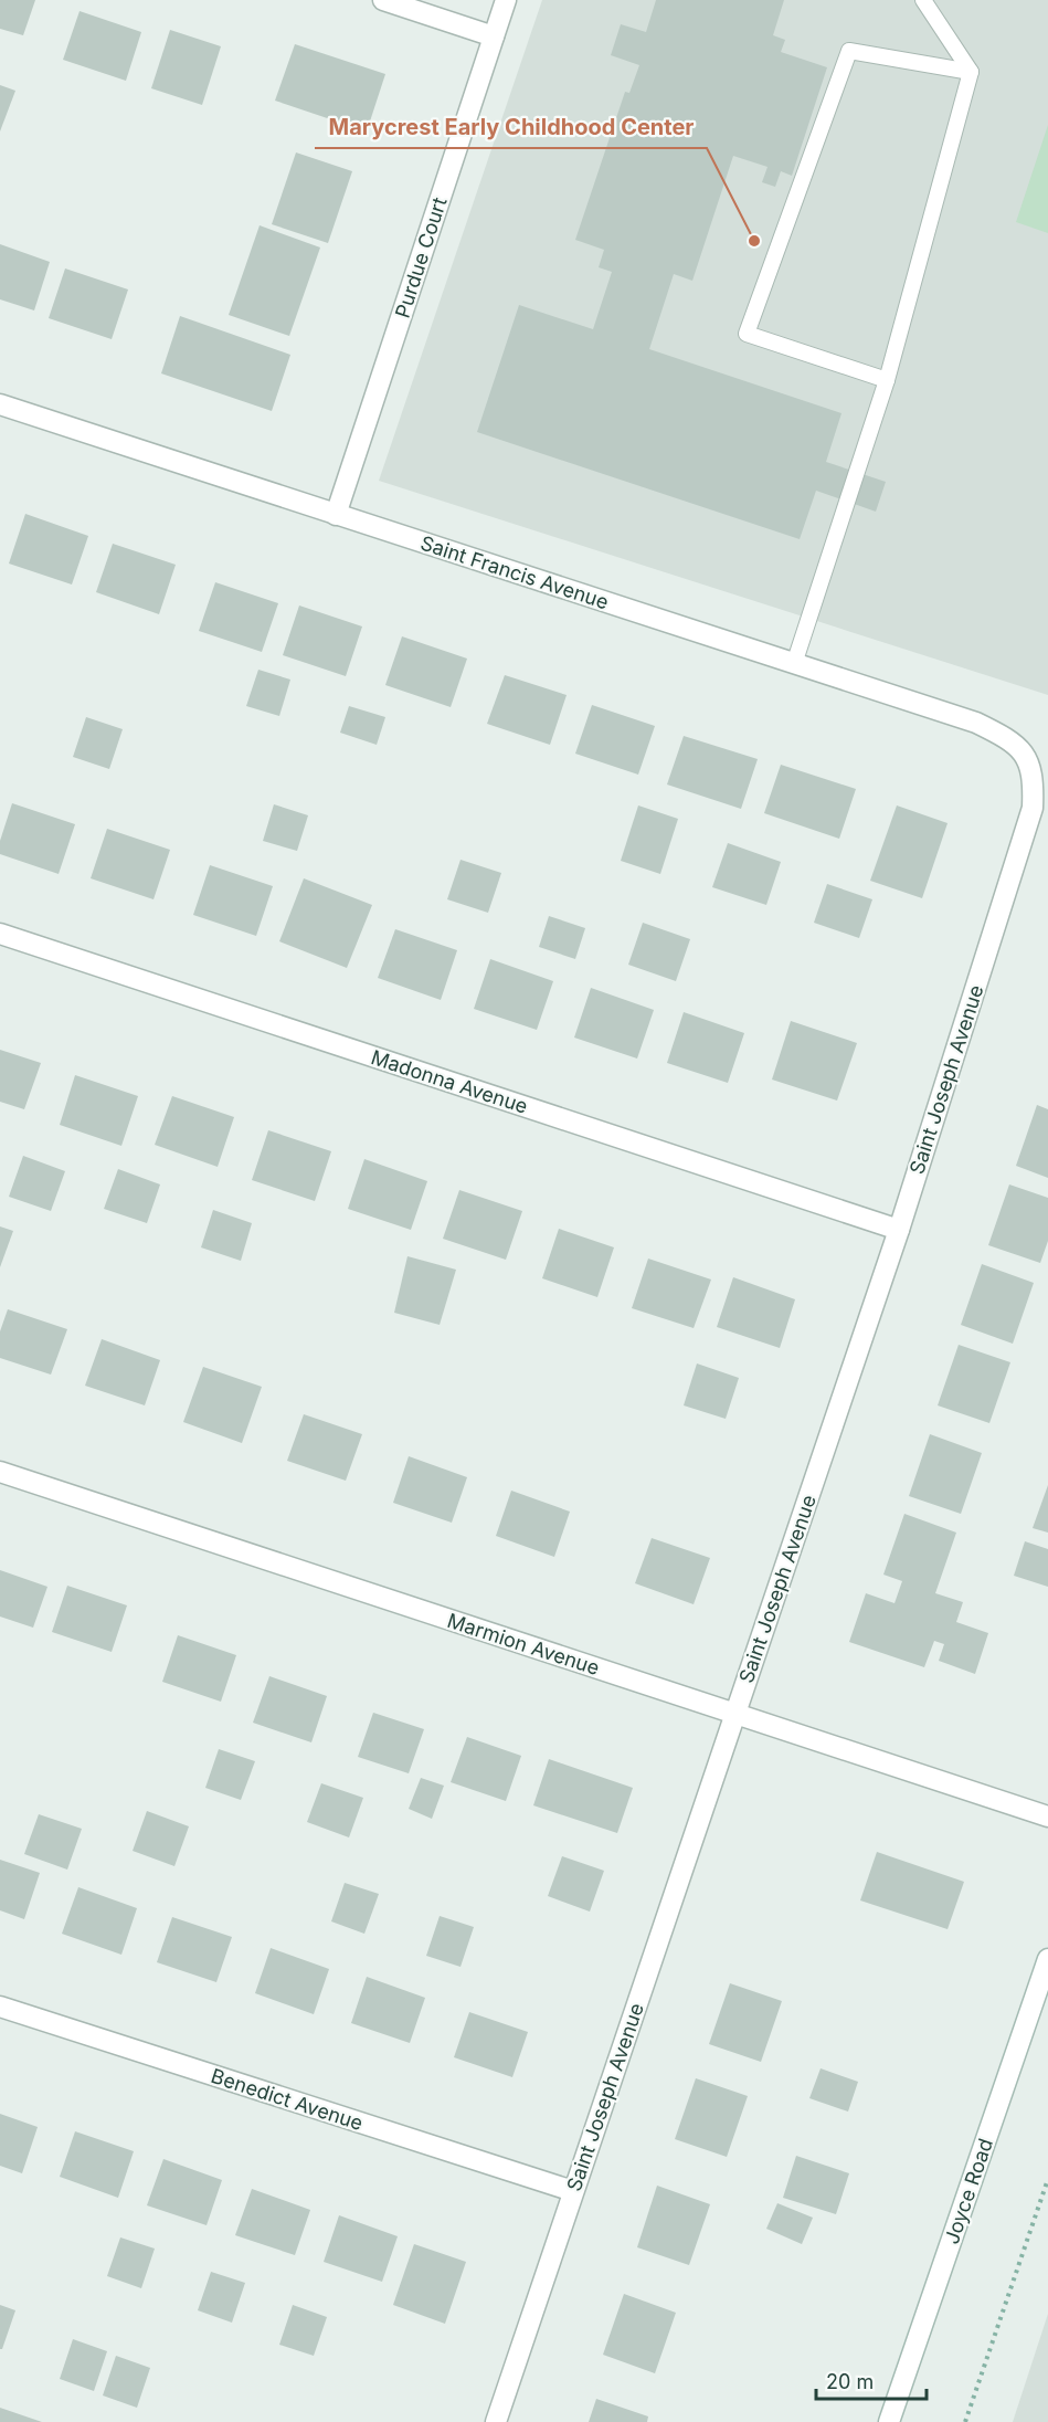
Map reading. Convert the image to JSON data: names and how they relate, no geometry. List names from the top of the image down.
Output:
{
  "streets": {
    "street": [
      "Purdue Court",
      "Saint Francis Avenue",
      "Saint Joseph Avenue",
      "Madonna Avenue",
      "Marmion Avenue",
      "Benedict Avenue",
      "Joyce Road"
    ]
  },
  "crossings": [
    ["Purdue Court", "Saint Francis Avenue"],
    ["Saint Francis Avenue", "Saint Joseph Avenue"],
    ["Saint Joseph Avenue", "Madonna Avenue"],
    ["Saint Joseph Avenue", "Marmion Avenue"],
    ["Saint Joseph Avenue", "Benedict Avenue"]
  ],
  "places": ["Marycrest Early Childhood Center"],
  "scale_bar": "20 m"
}
